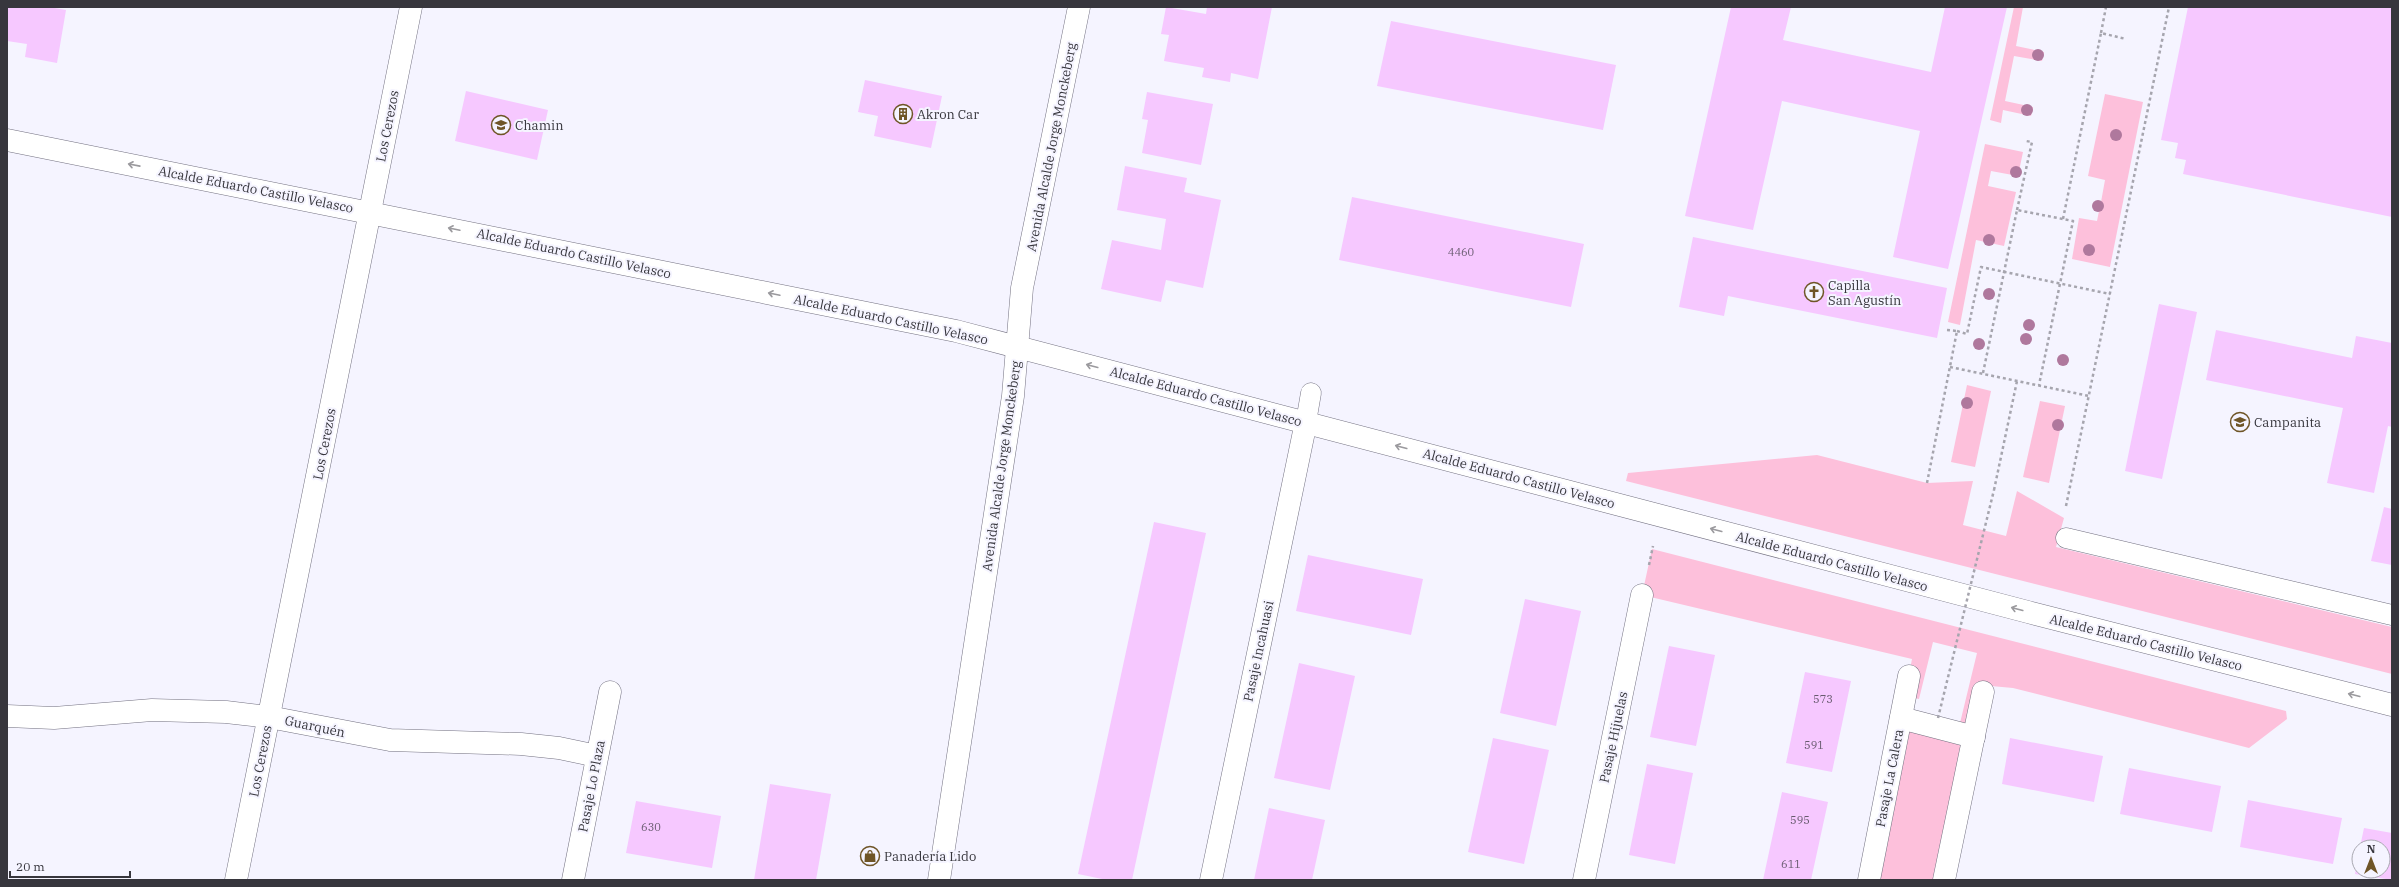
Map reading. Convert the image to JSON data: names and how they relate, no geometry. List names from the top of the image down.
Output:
{
  "streets": {
    "main road": [
      "Los Cerezos",
      "Avenida Alcalde Jorge Monckeberg",
      "Alcalde Eduardo Castillo Velasco",
      "Pasaje Incahuasi",
      "Guarquén",
      "Pasaje Hijuelas",
      "Pasaje La Calera",
      "Pasaje Lo Plaza"
    ]
  },
  "crossings": [
    ["Los Cerezos", "Alcalde Eduardo Castillo Velasco"],
    ["Los Cerezos", "Guarquén"],
    ["Avenida Alcalde Jorge Monckeberg", "Alcalde Eduardo Castillo Velasco"],
    ["Alcalde Eduardo Castillo Velasco", "Pasaje Incahuasi"],
    ["Guarquén", "Pasaje Lo Plaza"]
  ],
  "one_way": ["Alcalde Eduardo Castillo Velasco"],
  "places": {
    "building": ["Akron Car"],
    "school or university": ["Chamin", "Campanita"],
    "church": ["Capilla San Agustín"],
    "shop": ["Panadería Lido"]
  },
  "house_numbers": [
    "4460",
    "573",
    "591",
    "595",
    "630",
    "611"
  ],
  "scale_bar": "20 m",
  "north": "top"
}
